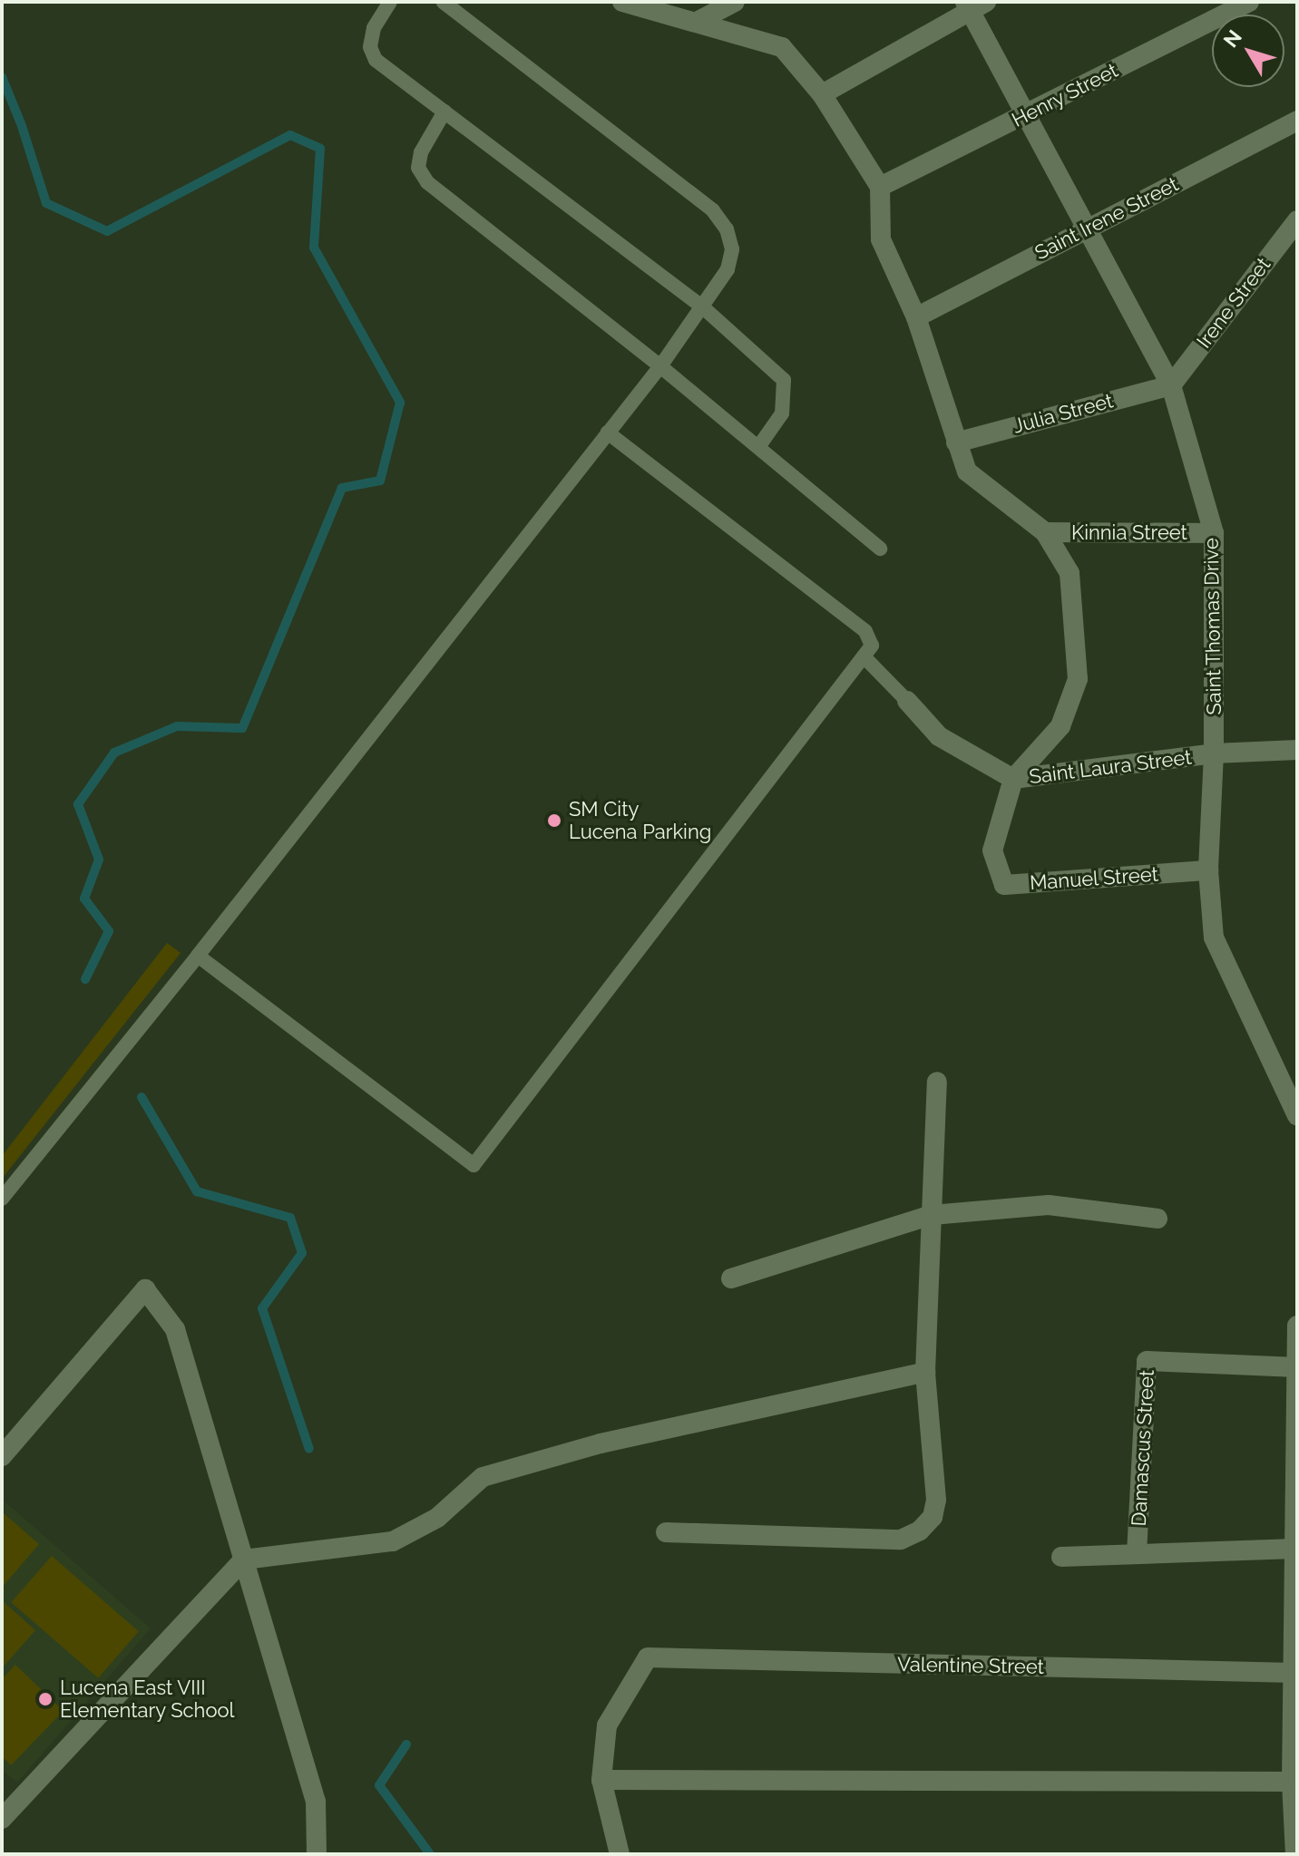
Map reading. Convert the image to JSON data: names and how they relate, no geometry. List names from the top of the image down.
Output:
{
  "streets": {
    "street": [
      "Henry Street",
      "Saint Irene Street",
      "Irene Street",
      "Julia Street",
      "Kinnia Street",
      "Saint Thomas Drive",
      "Saint Laura Street",
      "Manuel Street",
      "Damascus Street",
      "Valentine Street"
    ]
  },
  "crossings": [
    ["Henry Street", "Saint Thomas Drive"],
    ["Saint Irene Street", "Saint Thomas Drive"],
    ["Irene Street", "Julia Street"],
    ["Irene Street", "Saint Thomas Drive"],
    ["Julia Street", "Saint Thomas Drive"],
    ["Kinnia Street", "Saint Thomas Drive"],
    ["Saint Thomas Drive", "Saint Laura Street"],
    ["Saint Thomas Drive", "Manuel Street"],
    ["Saint Laura Street", "Manuel Street"]
  ],
  "places": ["SM City Lucena Parking", "Lucena East VIII Elementary School"],
  "north": "top left"
}
